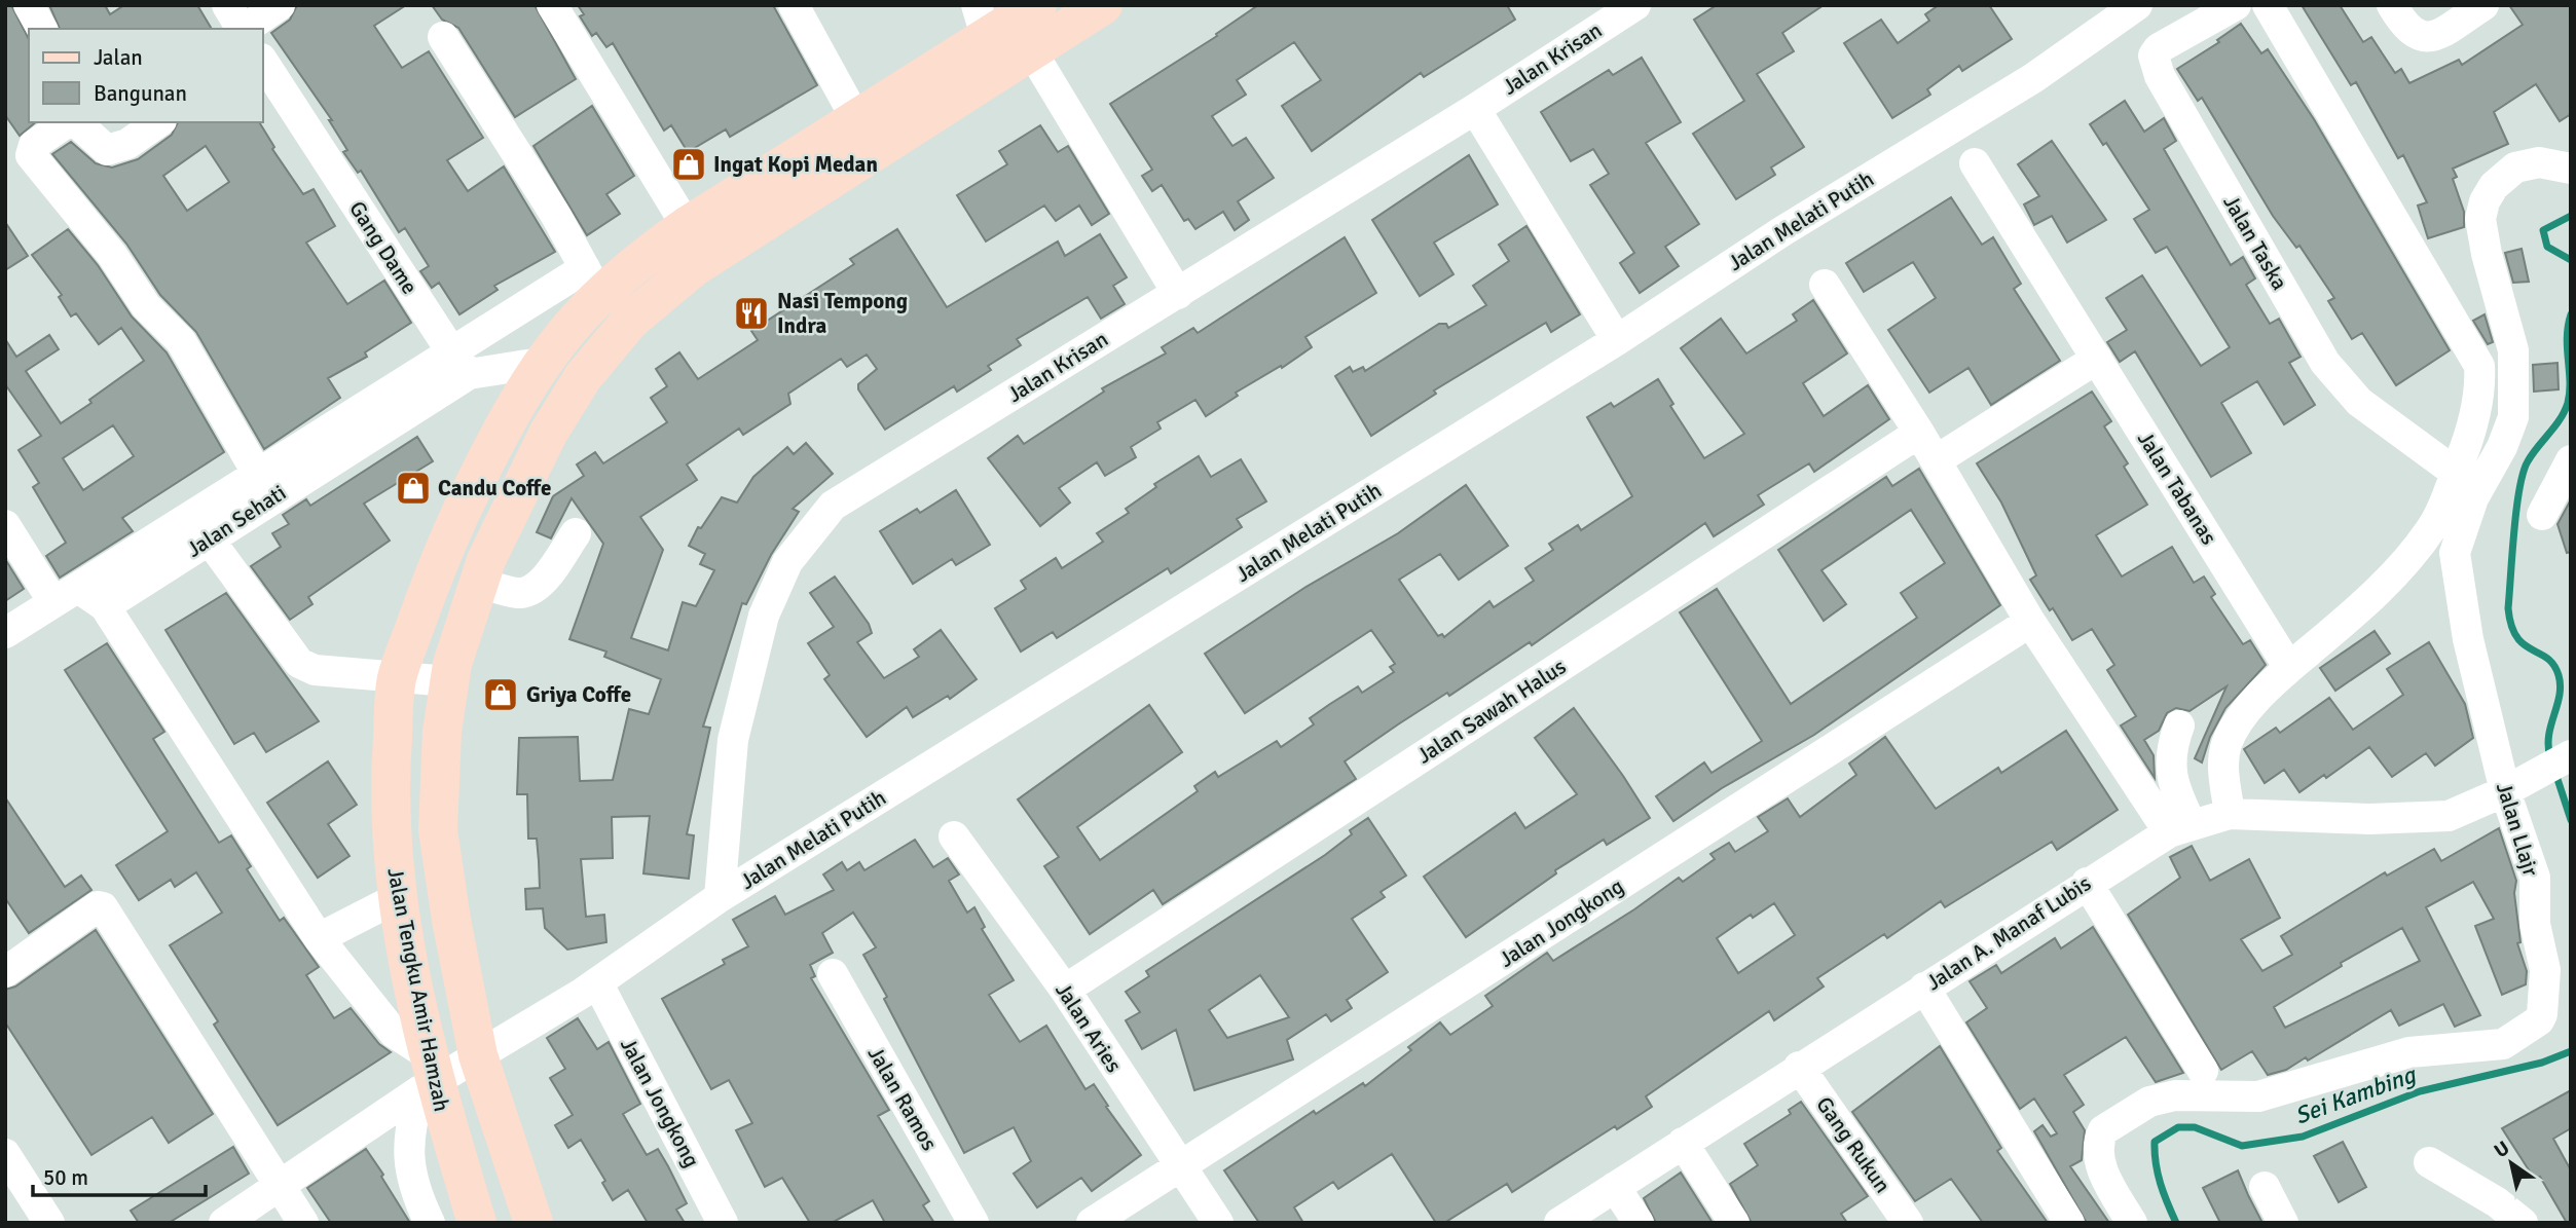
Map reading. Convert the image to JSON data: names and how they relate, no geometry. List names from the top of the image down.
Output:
{
  "streets": {
    "main road": ["Jalan Tengku Amir Hamzah"],
    "street": [
      "Jalan Krisan",
      "Jalan Melati Putih",
      "Jalan Taska",
      "Gang Dame",
      "Jalan Tabanas",
      "Jalan Sehati",
      "Jalan Sawah Halus",
      "Jalan Llajr",
      "Jalan Jongkong",
      "Jalan A. Manaf Lubis",
      "Jalan Aries",
      "Jalan Ramos",
      "Gang Rukun"
    ]
  },
  "crossings": [
    ["Jalan Krisan", "Jalan Melati Putih"],
    ["Jalan Melati Putih", "Jalan Jongkong"],
    ["Jalan Melati Putih", "Jalan Tengku Amir Hamzah"],
    ["Jalan Sawah Halus", "Jalan Aries"],
    ["Jalan Llajr", "Jalan A. Manaf Lubis"],
    ["Jalan Jongkong", "Jalan Aries"],
    ["Jalan A. Manaf Lubis", "Gang Rukun"]
  ],
  "water": ["Sei Kambing"],
  "places": {
    "shop": ["Ingat Kopi Medan", "Candu Coffe", "Griya Coffe"],
    "restaurant": ["Nasi Tempong Indra"]
  },
  "legend": ["Jalan", "Bangunan"],
  "scale_bar": "50 m",
  "north": "top left"
}
